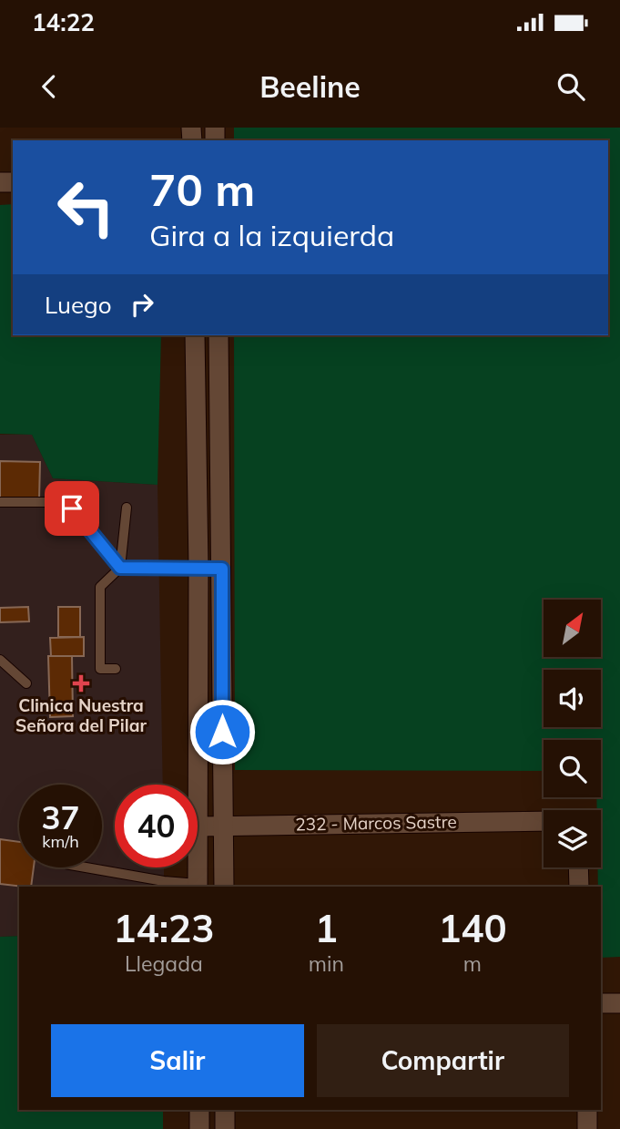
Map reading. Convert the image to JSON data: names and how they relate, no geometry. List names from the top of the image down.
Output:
{
  "streets": {
    "street": ["232 - Marcos Sastre"]
  },
  "places": {
    "health": ["Clinica Nuestra Señora del Pilar"]
  },
  "north": "top right",
  "page": {
    "status": "14:22",
    "header": "Beeline",
    "turn": ["70 m", "Gira a la izquierda"],
    "then": "Luego",
    "speed": "37 km/h",
    "limit": "40",
    "eta": [
      "14:23",
      "Llegada",
      "1",
      "min",
      "140",
      "m"
    ],
    "buttons": ["Salir", "Compartir"]
  }
}
